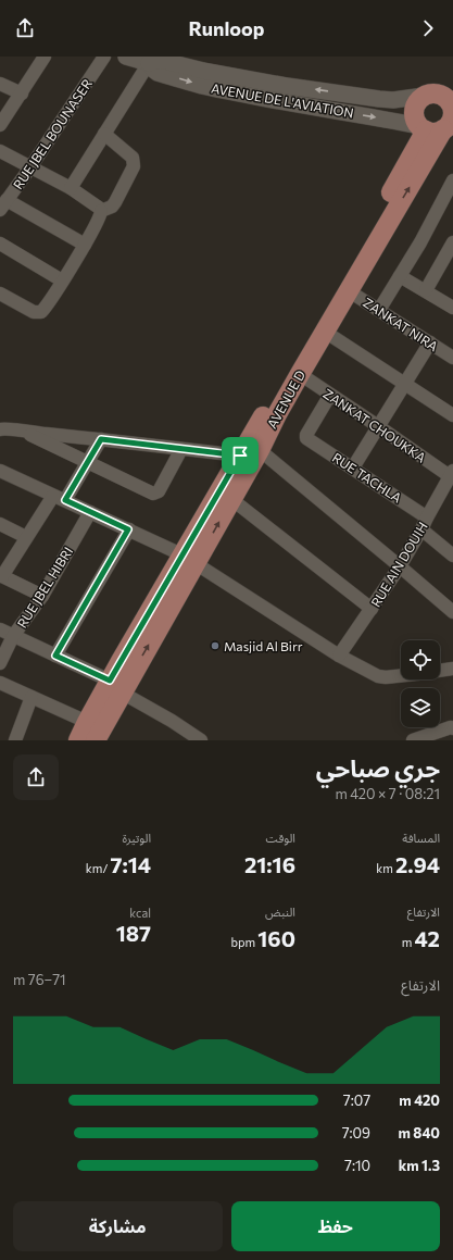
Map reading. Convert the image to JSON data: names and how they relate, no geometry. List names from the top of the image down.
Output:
{
  "streets": {
    "main road": ["AVENUE D"],
    "street": [
      "AVENUE DE L'AVIATION",
      "RUE JBEL BOUNASER",
      "ZANKAT NIRA",
      "ZANKAT CHOUKKA",
      "RUE TACHLA",
      "RUE AIN DOUIH",
      "RUE JBEL HIBRI"
    ]
  },
  "crossings": [
    ["AVENUE DE L'AVIATION", "AVENUE D"],
    ["ZANKAT NIRA", "AVENUE D"],
    ["AVENUE D", "ZANKAT CHOUKKA"],
    ["ZANKAT CHOUKKA", "RUE TACHLA"],
    ["ZANKAT CHOUKKA", "RUE AIN DOUIH"],
    ["RUE TACHLA", "RUE AIN DOUIH"]
  ],
  "places": ["Masjid Al Birr"],
  "page": {
    "header": "Runloop",
    "heading": ["جري صباحي", "08:21 · 7 × 420 m"],
    "stats": [
      ["المسافة", "2.94 km"],
      ["الوقت", "21:16"],
      ["الوتيرة", "7:14 /km"],
      ["الارتفاع", "42 m"],
      ["النبض", "160 bpm"],
      ["kcal", "187"]
    ],
    "chart": ["الارتفاع", "71–76 m"],
    "list": [
      {
        "name": "420 m",
        "note": "7:07"
      },
      {
        "name": "840 m",
        "note": "7:09"
      },
      {
        "name": "1.3 km",
        "note": "7:10"
      }
    ],
    "buttons": ["حفظ", "مشاركة"]
  }
}
